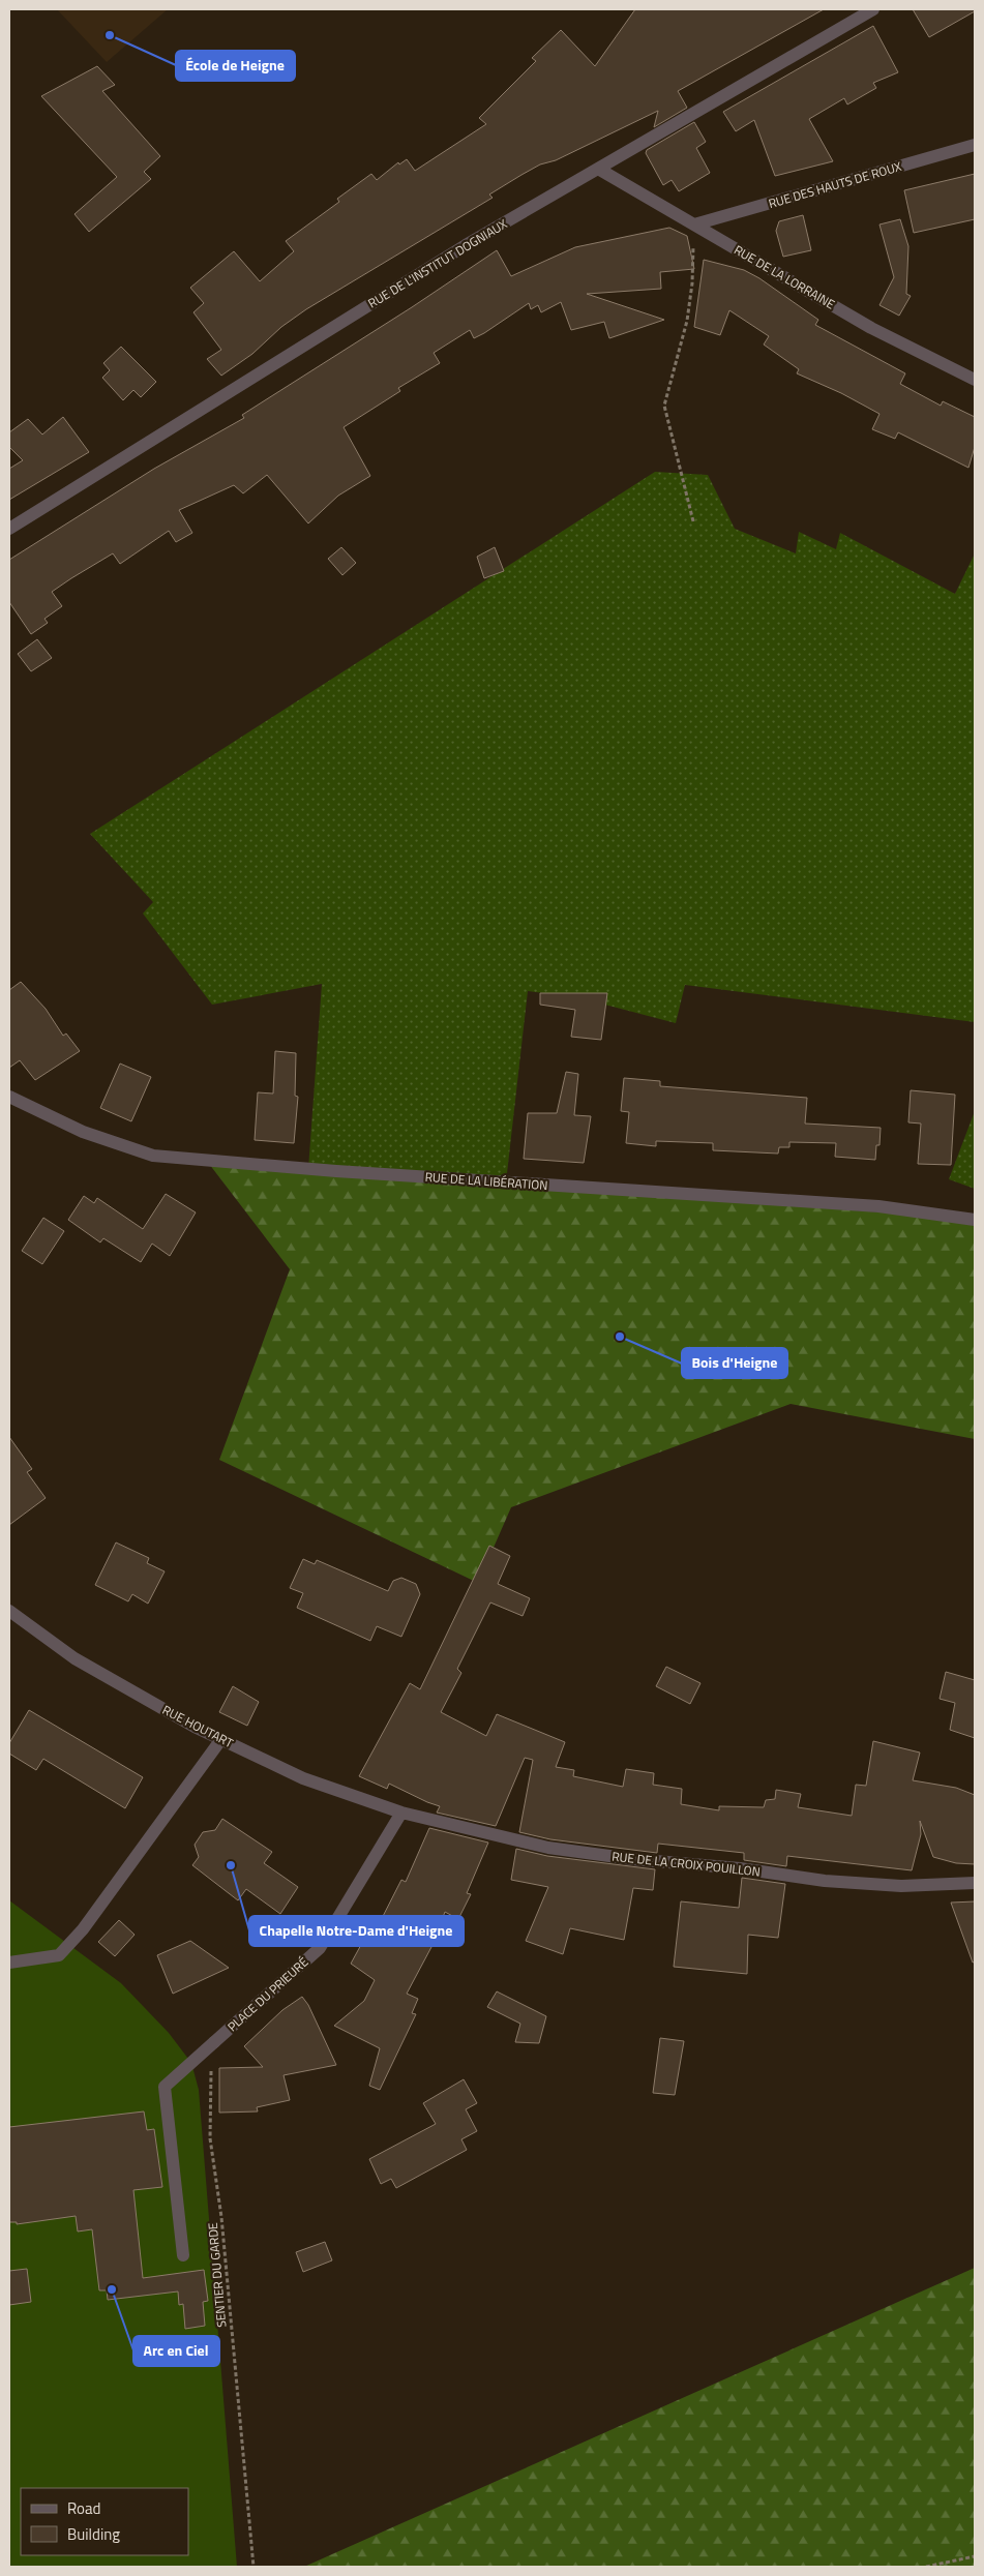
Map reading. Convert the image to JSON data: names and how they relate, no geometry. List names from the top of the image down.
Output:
{
  "streets": {
    "street": [
      "RUE DES HAUTS DE ROUX",
      "RUE DE L'INSTITUT DOGNIAUX",
      "RUE DE LA LORRAINE",
      "RUE DE LA LIBÉRATION",
      "RUE HOUTART",
      "RUE DE LA CROIX POUILLON",
      "PLACE DU PRIEURÉ"
    ],
    "path": ["SENTIER DU GARDE"]
  },
  "crossings": [
    ["RUE DES HAUTS DE ROUX", "RUE DE LA LORRAINE"],
    ["RUE DE L'INSTITUT DOGNIAUX", "RUE DE LA LORRAINE"],
    ["RUE HOUTART", "RUE DE LA CROIX POUILLON"],
    ["RUE HOUTART", "PLACE DU PRIEURÉ"],
    ["RUE DE LA CROIX POUILLON", "PLACE DU PRIEURÉ"],
    ["PLACE DU PRIEURÉ", "SENTIER DU GARDE"]
  ],
  "places": [
    "École de Heigne",
    "Bois d'Heigne",
    "Chapelle Notre-Dame d'Heigne",
    "Arc en Ciel"
  ],
  "legend": ["Road", "Building"]
}
